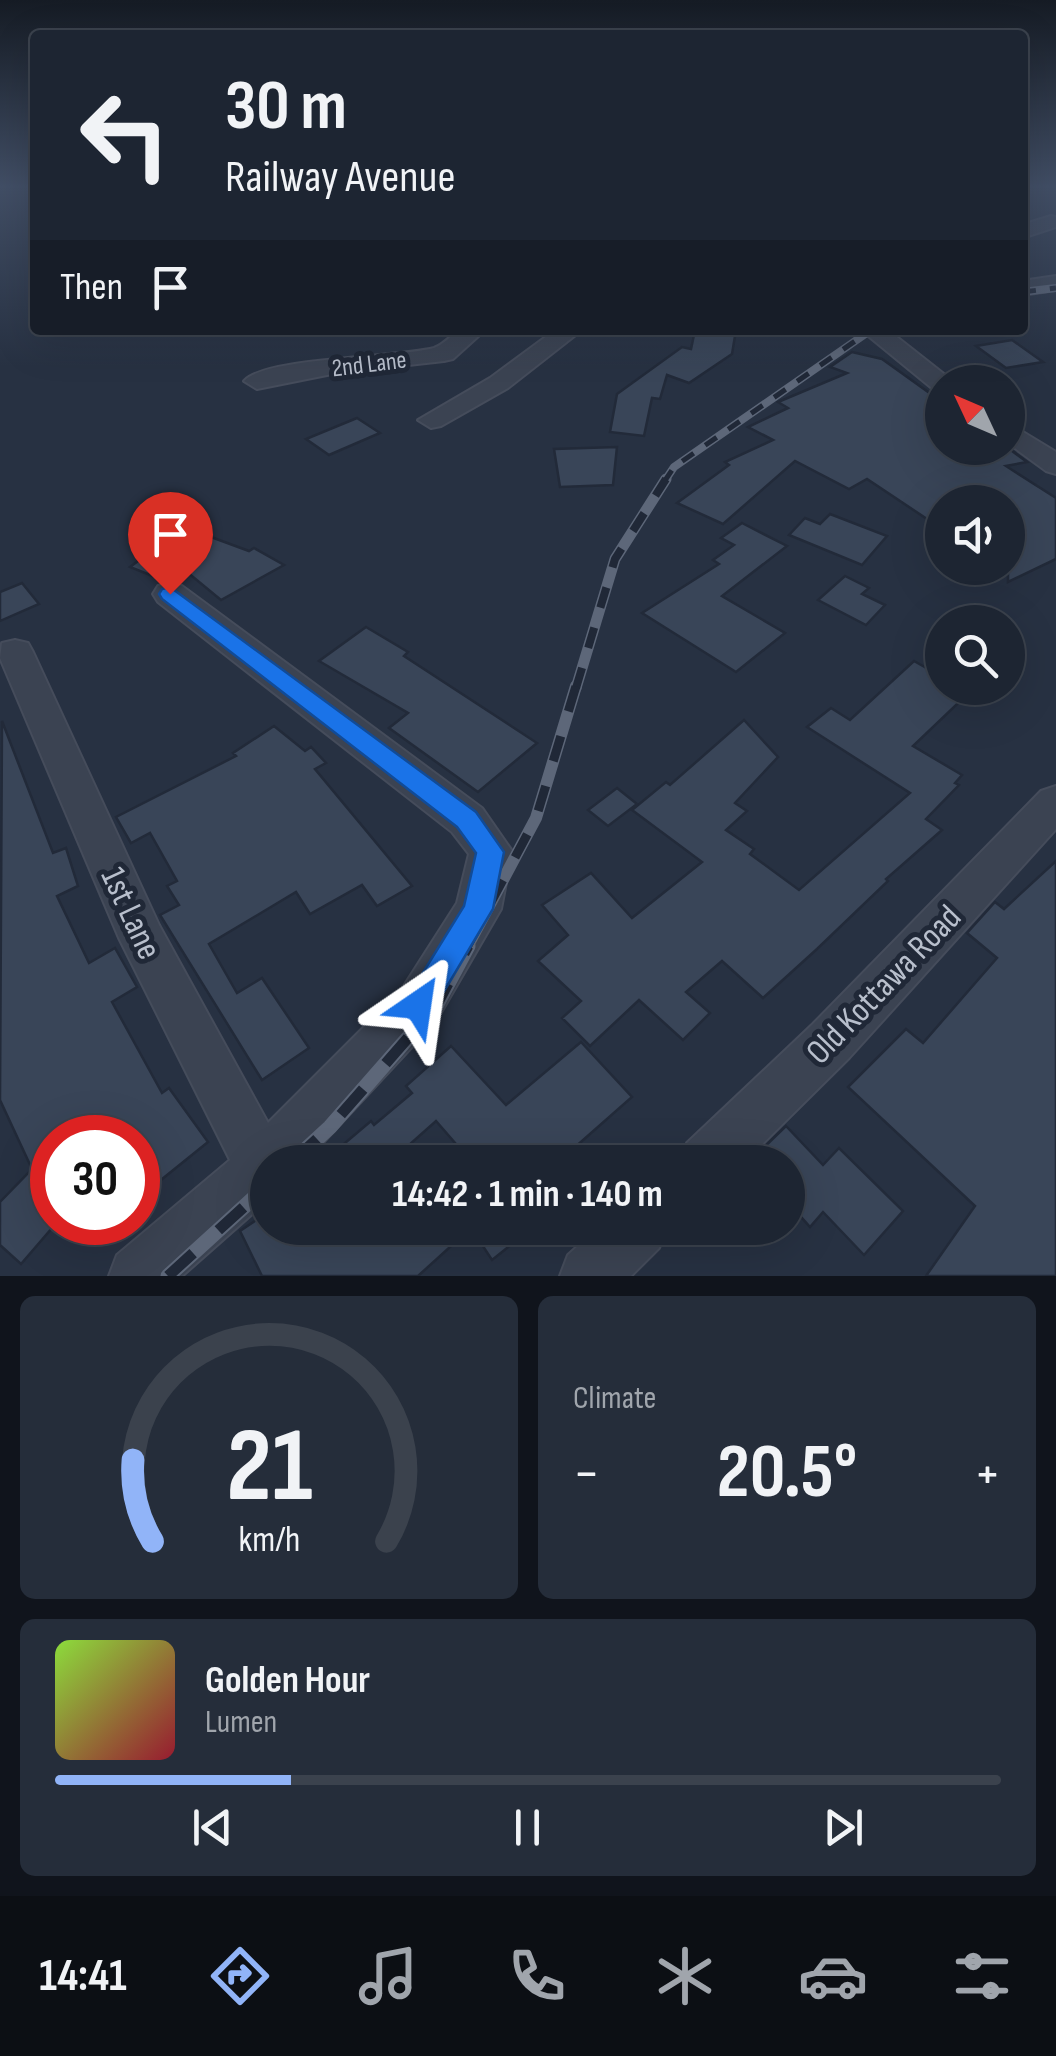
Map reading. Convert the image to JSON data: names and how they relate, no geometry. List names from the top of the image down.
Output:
{
  "streets": {
    "street": ["2nd Lane", "1st Lane", "Old Kottawa Road"]
  },
  "north": "top left",
  "page": {
    "turn": ["30 m", "Railway Avenue"],
    "then": "Then",
    "limit": "30",
    "trip": "14:42 · 1 min · 140 m",
    "tile": "Climate",
    "heat": ["−", "20.5°", "+"],
    "song": ["Golden Hour", "Lumen"],
    "tabs": "14:41",
    "gauge": ["21", "km/h"]
  }
}
